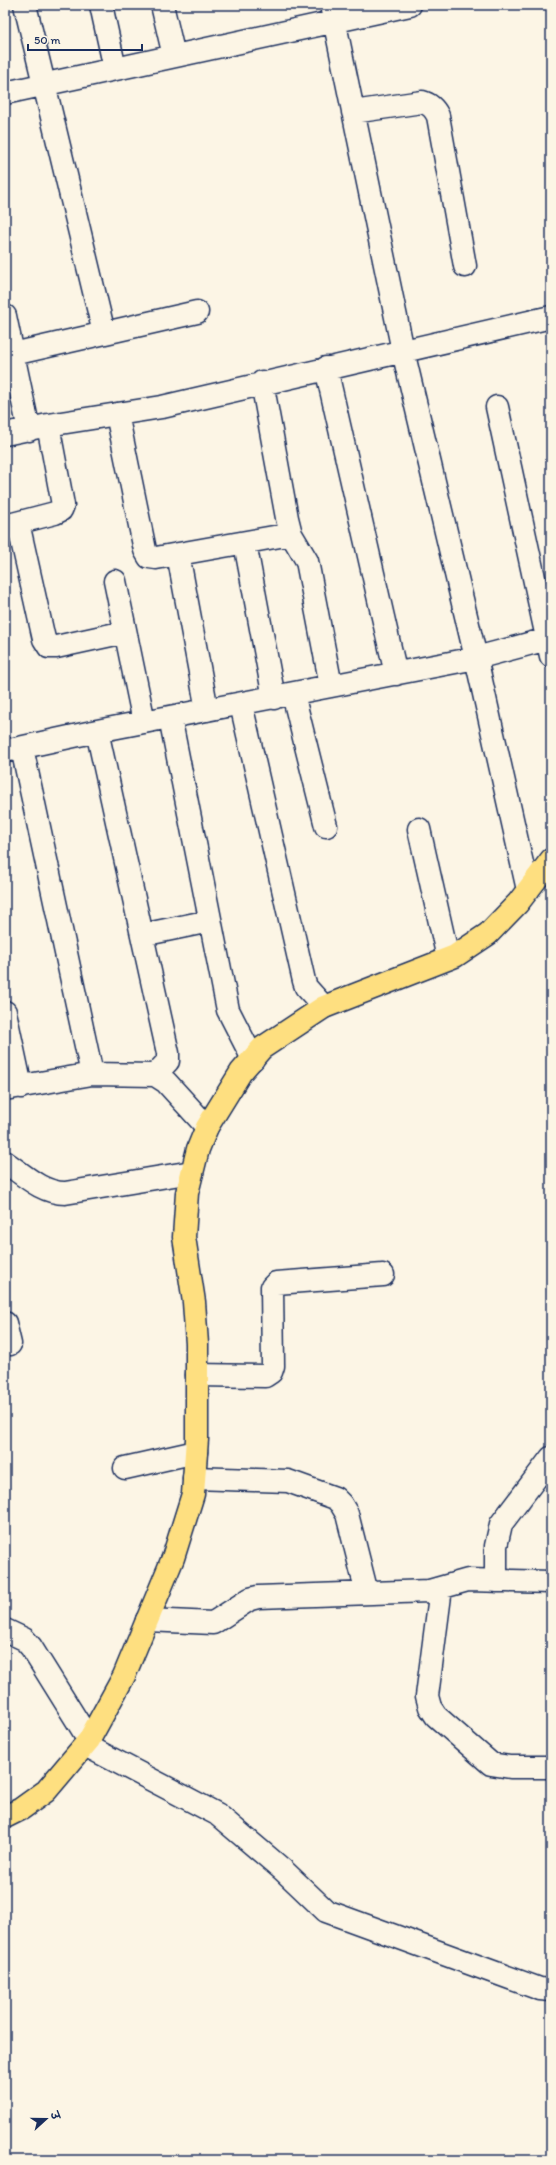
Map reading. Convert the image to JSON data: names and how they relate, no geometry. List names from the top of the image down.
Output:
{
  "scale_bar": "50 m",
  "north": "right"
}
